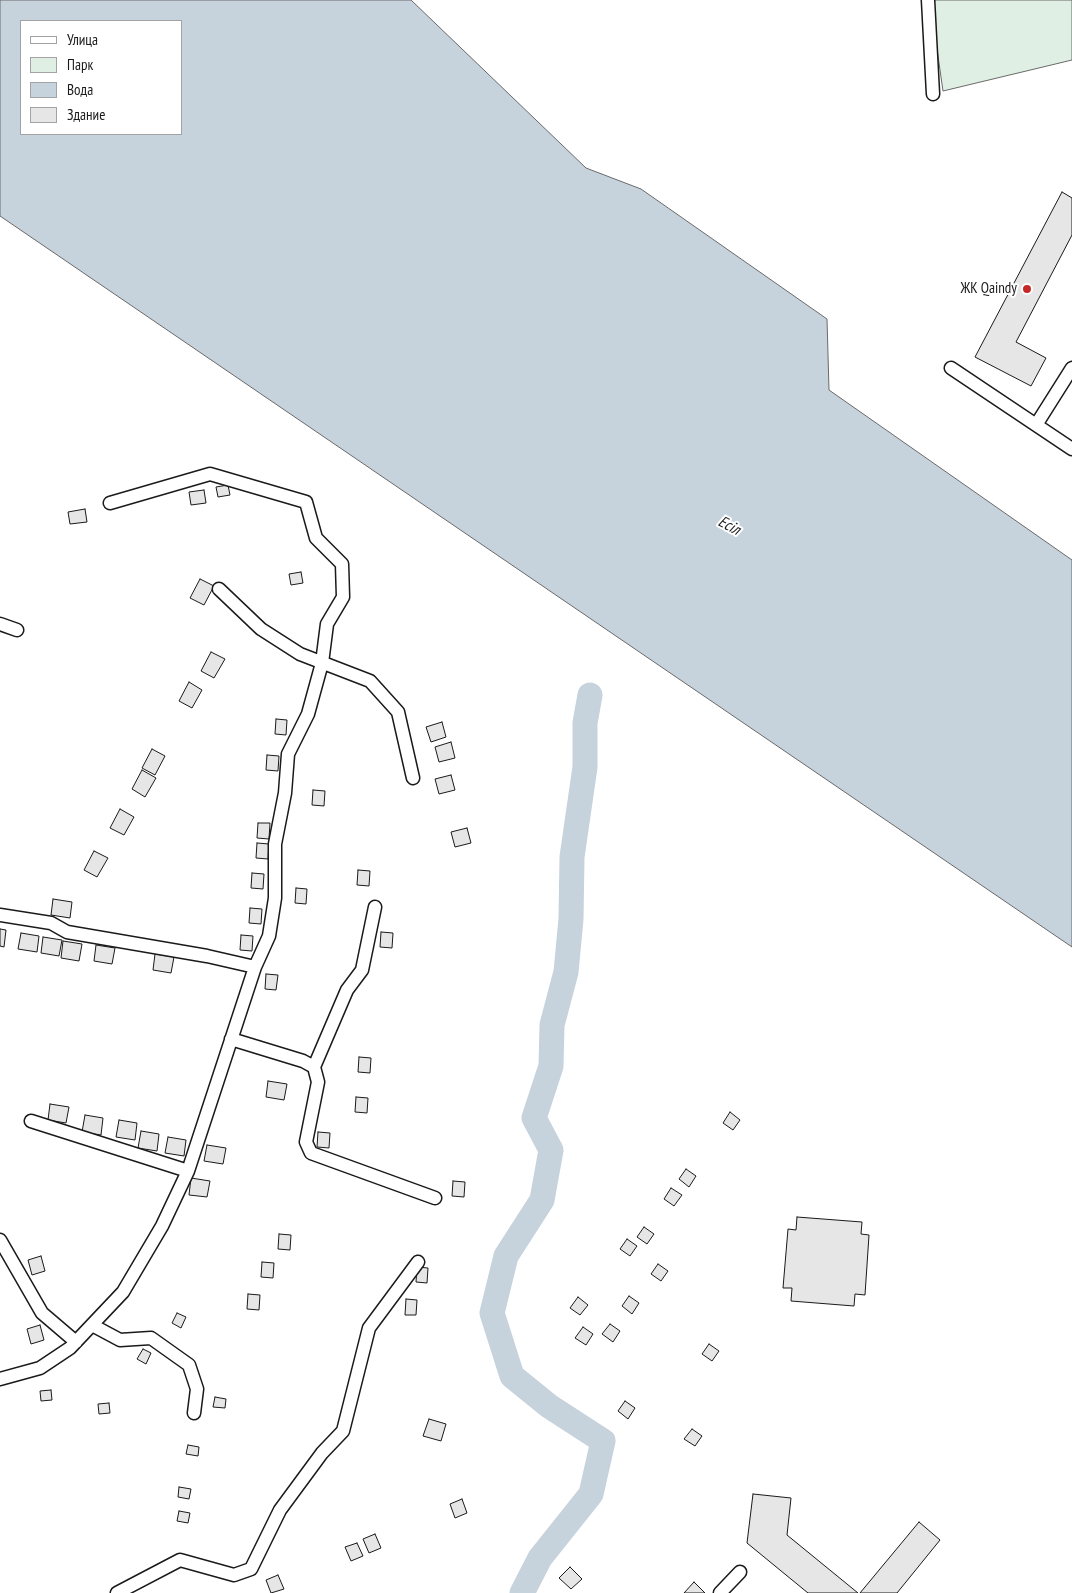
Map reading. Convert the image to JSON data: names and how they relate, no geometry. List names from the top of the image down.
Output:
{
  "water": ["Есіл"],
  "places": ["ЖК Qaindy"],
  "legend": [
    "Улица",
    "Парк",
    "Вода",
    "Здание"
  ]
}
